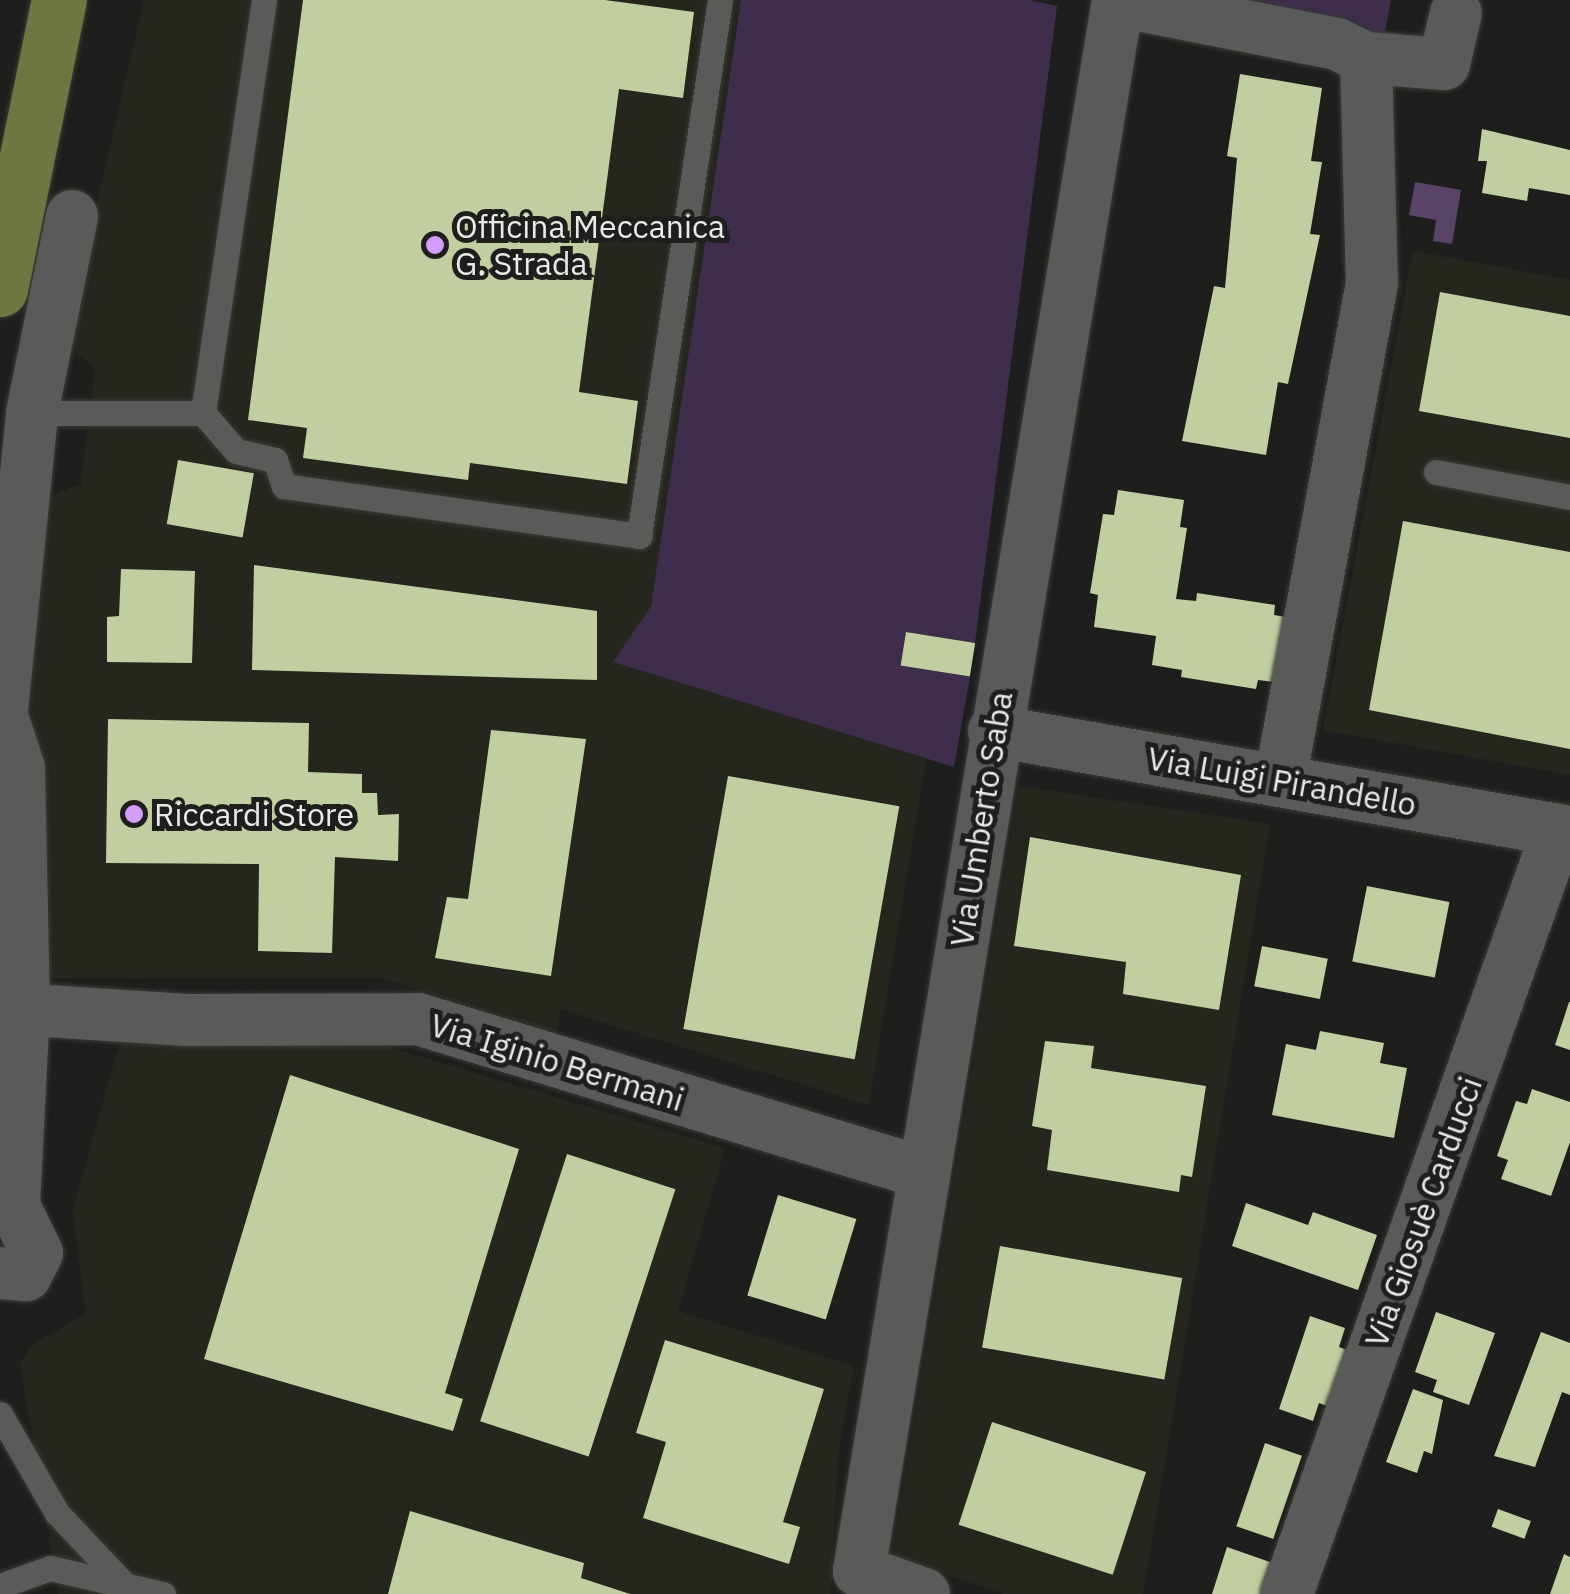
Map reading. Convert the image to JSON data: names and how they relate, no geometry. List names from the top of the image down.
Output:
{
  "streets": {
    "street": [
      "Via Luigi Pirandello",
      "Via Umberto Saba",
      "Via Iginio Bermani",
      "Via Giosuè Carducci"
    ]
  },
  "crossings": [
    ["Via Luigi Pirandello", "Via Umberto Saba"],
    ["Via Luigi Pirandello", "Via Giosuè Carducci"],
    ["Via Umberto Saba", "Via Iginio Bermani"]
  ],
  "places": ["Officina Meccanica G. Strada", "Riccardi Store"]
}
